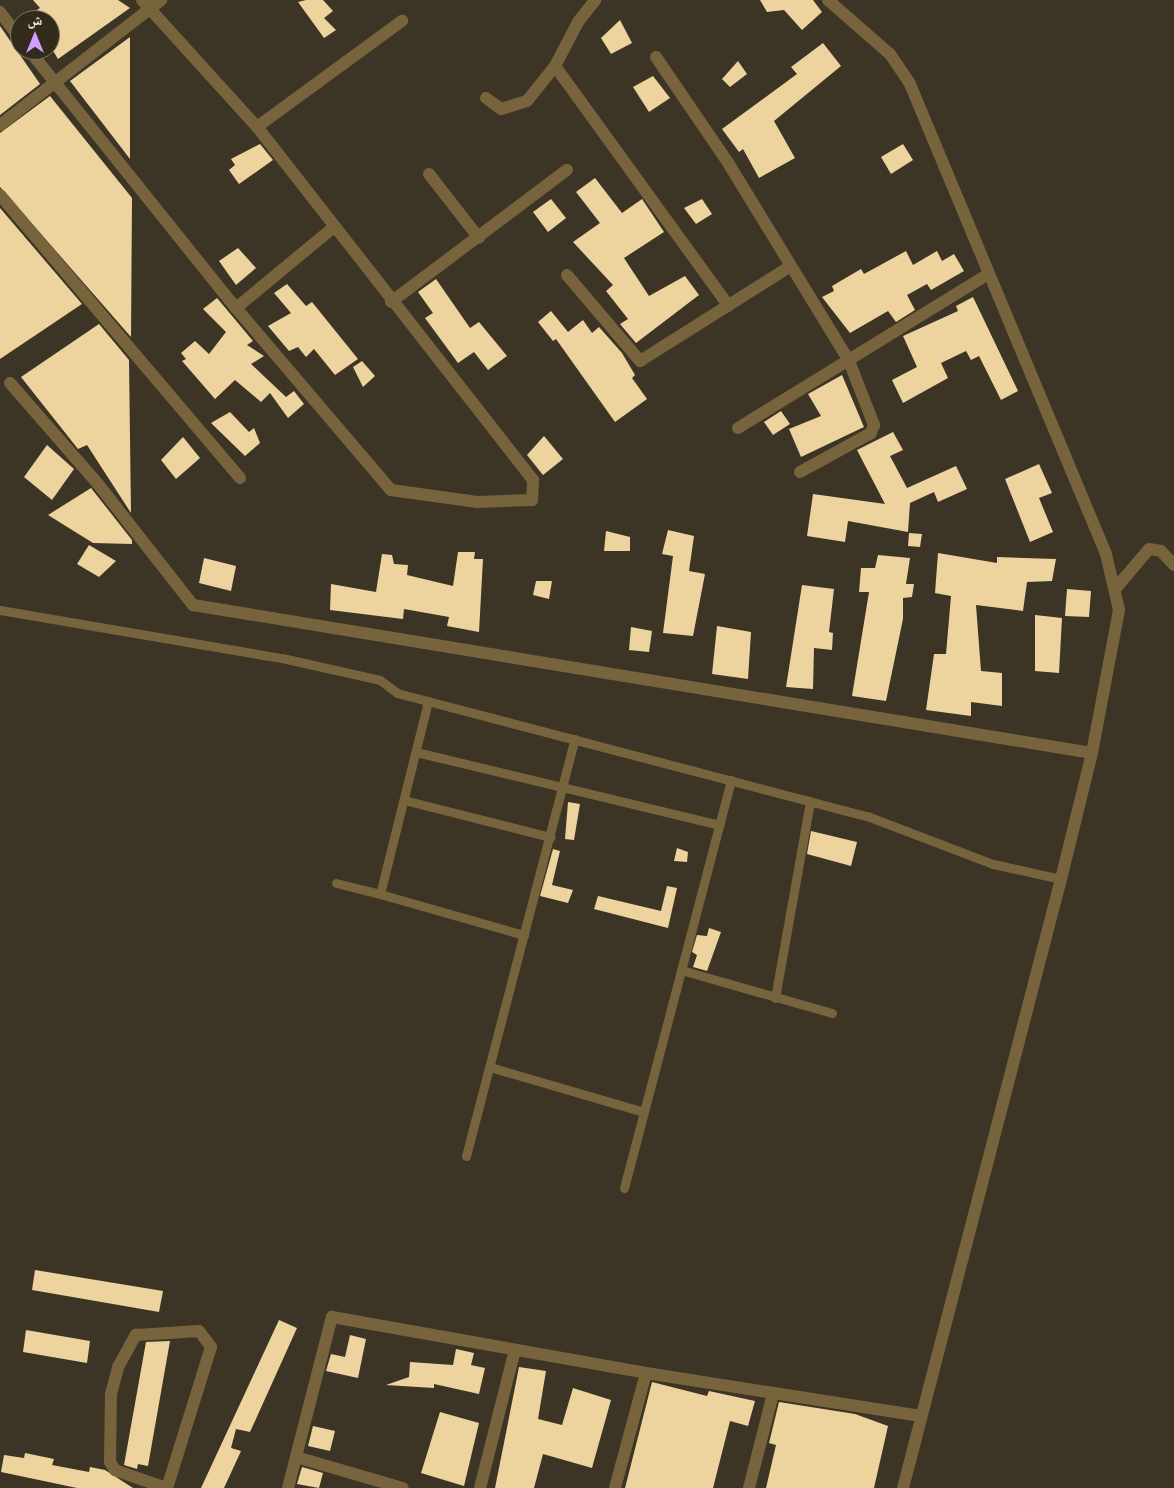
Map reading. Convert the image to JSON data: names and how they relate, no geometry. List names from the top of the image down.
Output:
{
  "north": "top"
}
